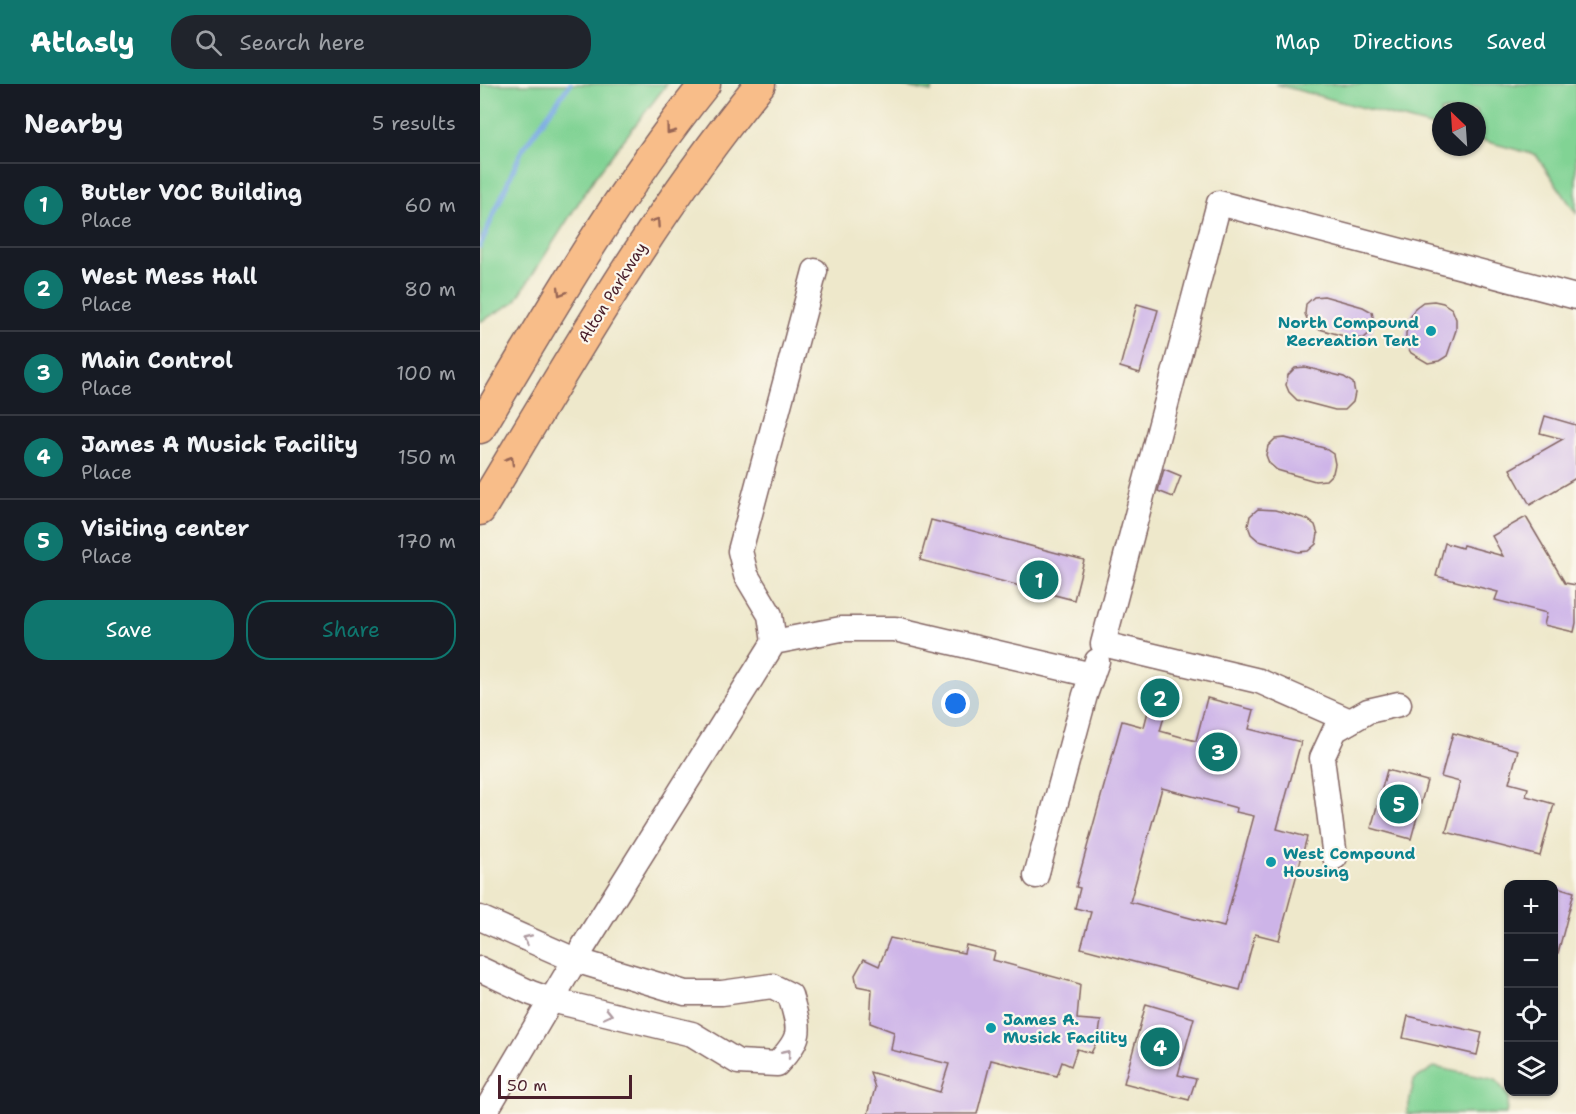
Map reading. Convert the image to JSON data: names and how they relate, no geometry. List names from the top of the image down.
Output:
{
  "streets": {
    "main road": ["Alton Parkway"]
  },
  "places": ["North Compound Recreation Tent", "West Compound Housing", "James A. Musick Facility"],
  "scale_bar": "50 m",
  "north": "top left",
  "page": {
    "header": "Atlasly",
    "search": "Search here",
    "nav": ["Map", "Directions", "Saved"],
    "heading": ["Nearby", "5 results"],
    "list": [
      {
        "mark": "1",
        "name": "Butler VOC Building",
        "note": "Place",
        "value": "60 m"
      },
      {
        "mark": "2",
        "name": "West Mess Hall",
        "note": "Place",
        "value": "80 m"
      },
      {
        "mark": "3",
        "name": "Main Control",
        "note": "Place",
        "value": "100 m"
      },
      {
        "mark": "4",
        "name": "James A Musick Facility",
        "note": "Place",
        "value": "150 m"
      },
      {
        "mark": "5",
        "name": "Visiting center",
        "note": "Place",
        "value": "170 m"
      }
    ],
    "pins": [
      "1",
      "2",
      "3",
      "5",
      "4"
    ],
    "buttons": ["Save", "Share"],
    "map_buttons": ["+", "−"],
    "scale": "50 m"
  }
}
